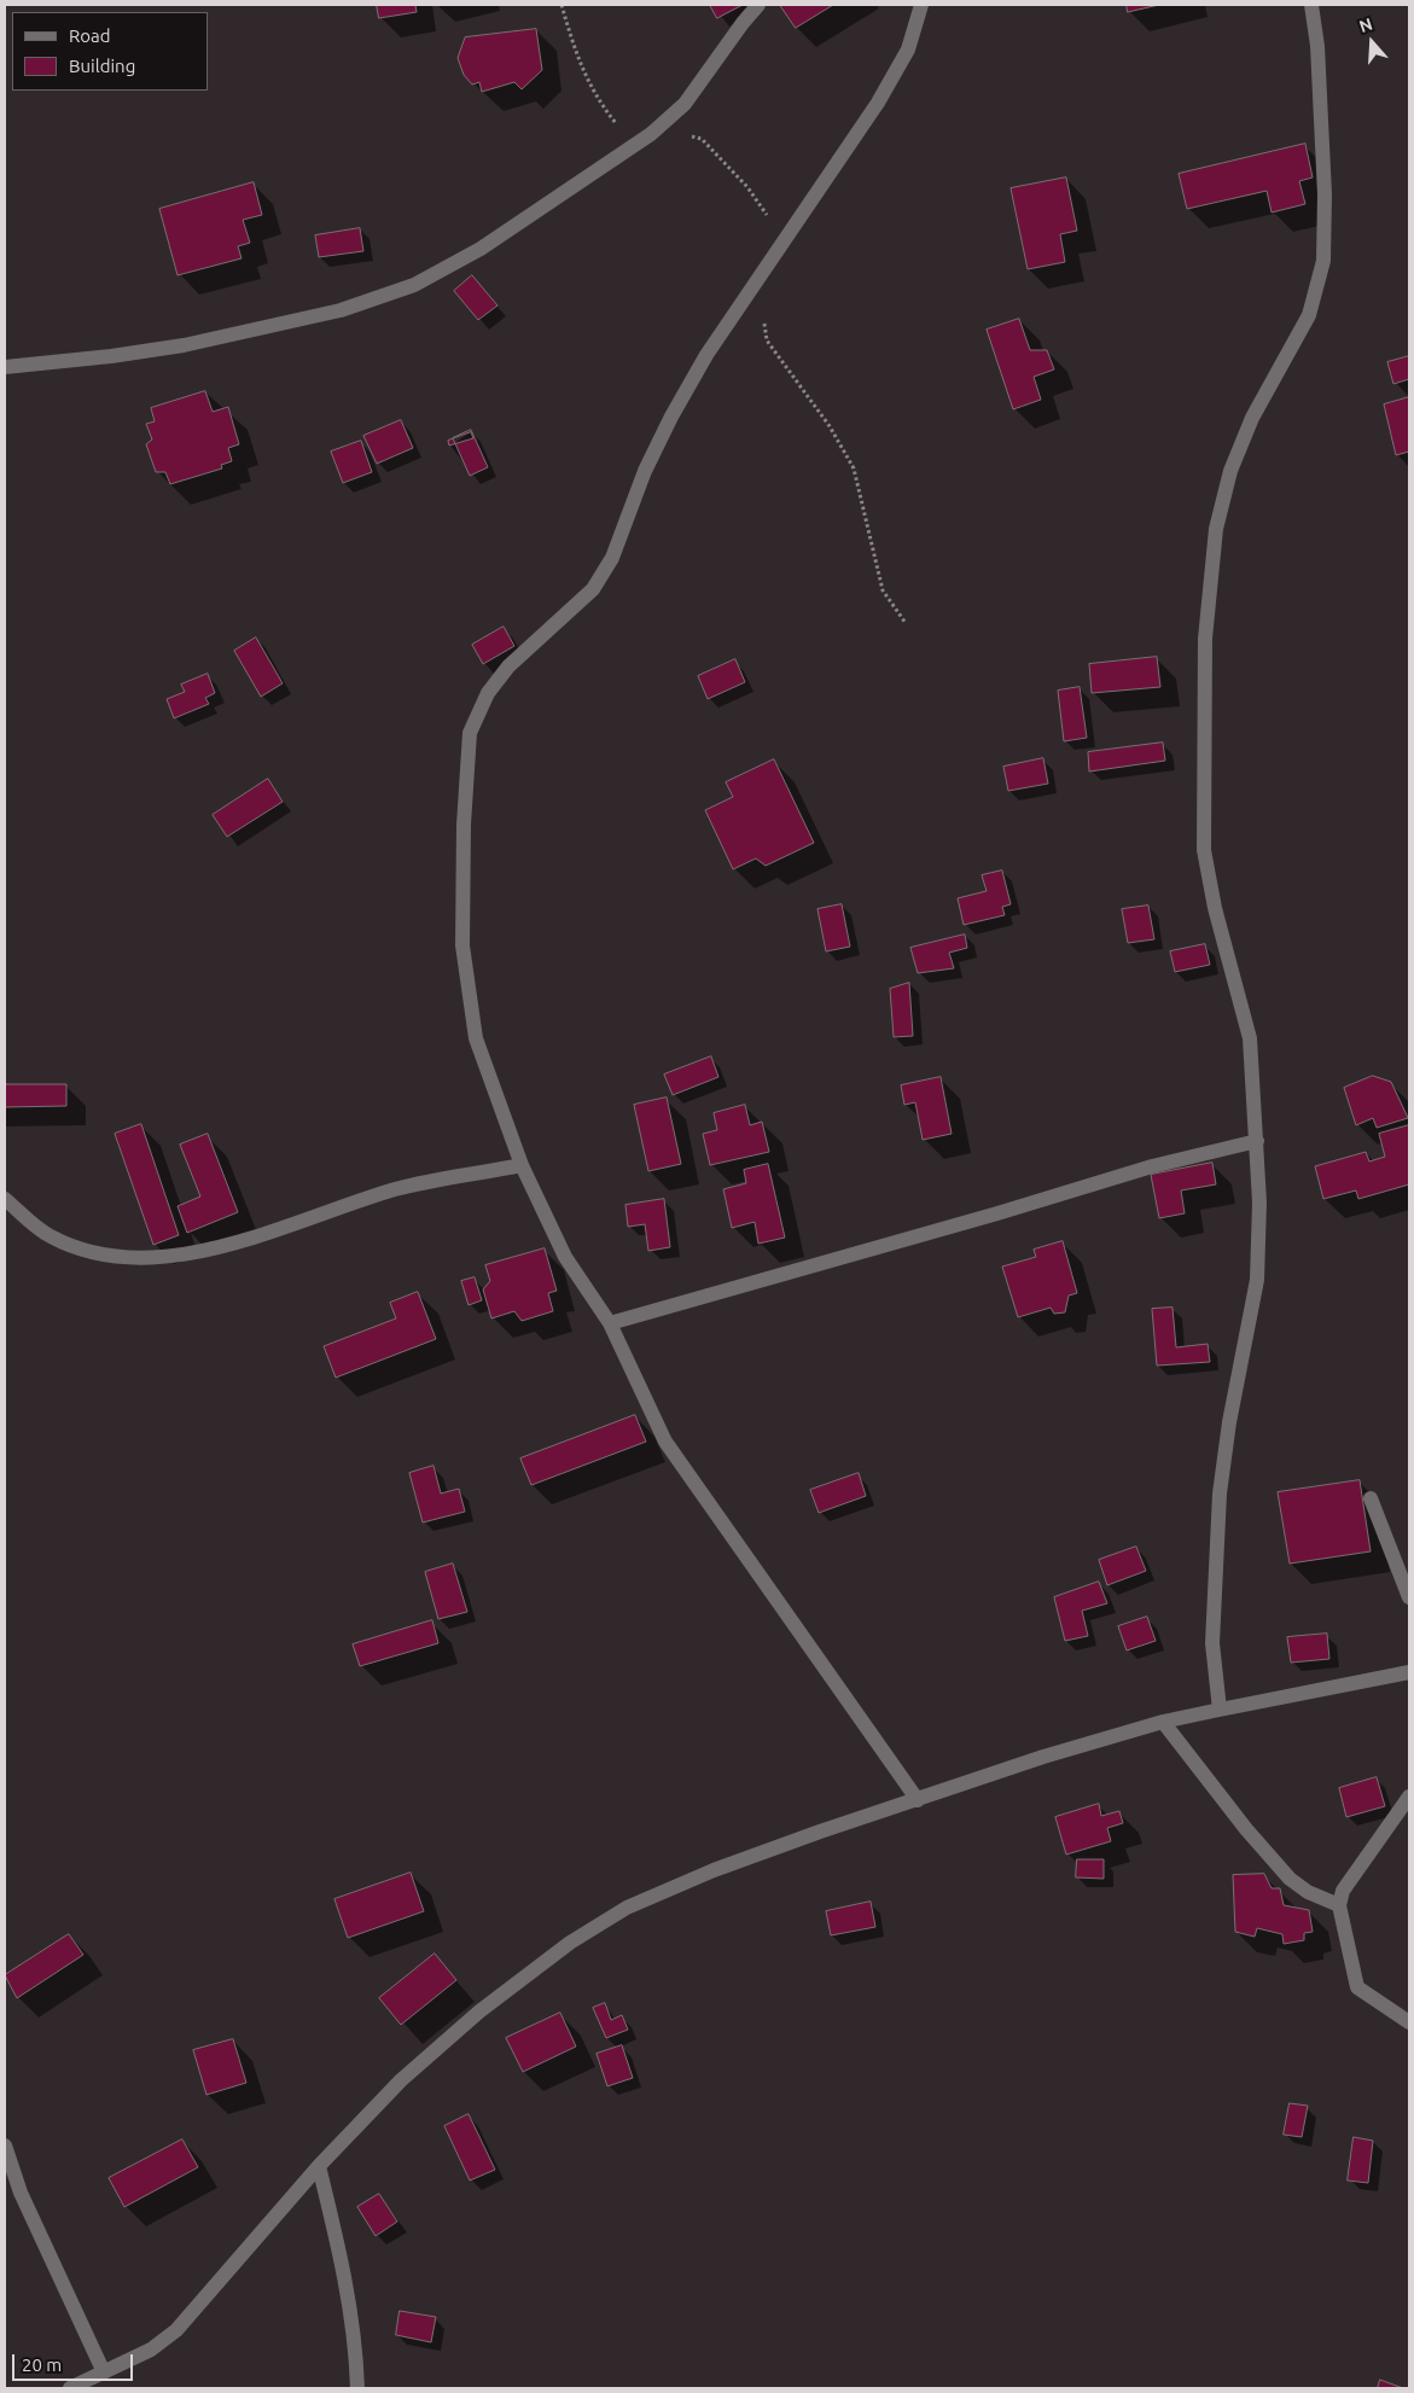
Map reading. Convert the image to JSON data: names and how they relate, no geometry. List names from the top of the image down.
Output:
{
  "legend": ["Road", "Building"],
  "scale_bar": "20 m",
  "north": "top"
}
